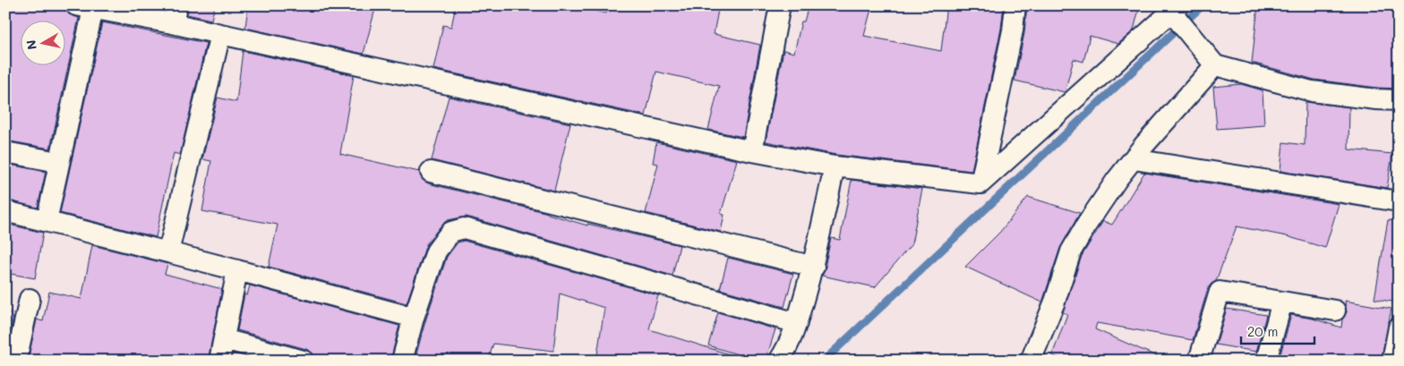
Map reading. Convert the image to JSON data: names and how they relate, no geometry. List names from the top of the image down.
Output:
{
  "scale_bar": "20 m",
  "north": "left"
}
